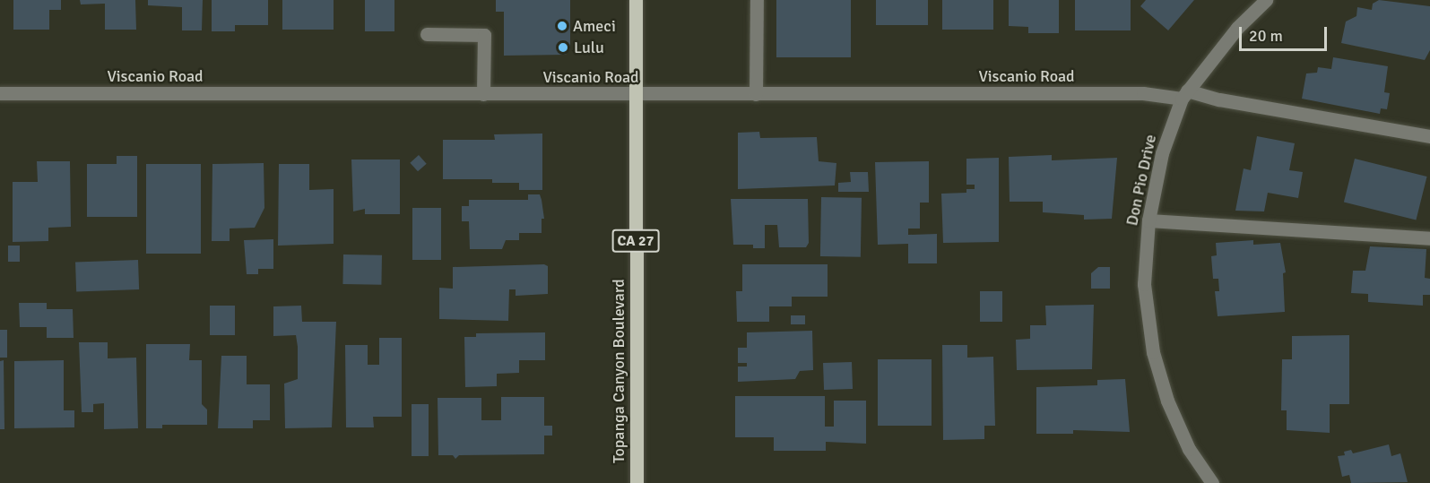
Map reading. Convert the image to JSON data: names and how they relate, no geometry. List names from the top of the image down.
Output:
{
  "streets": {
    "main road": ["CA 27", "Topanga Canyon Boulevard"],
    "street": ["Viscanio Road", "Don Pio Drive"]
  },
  "crossings": [
    ["Viscanio Road", "Don Pio Drive"],
    ["Viscanio Road", "Topanga Canyon Boulevard"]
  ],
  "places": ["Ameci", "Lulu"],
  "scale_bar": "20 m"
}
